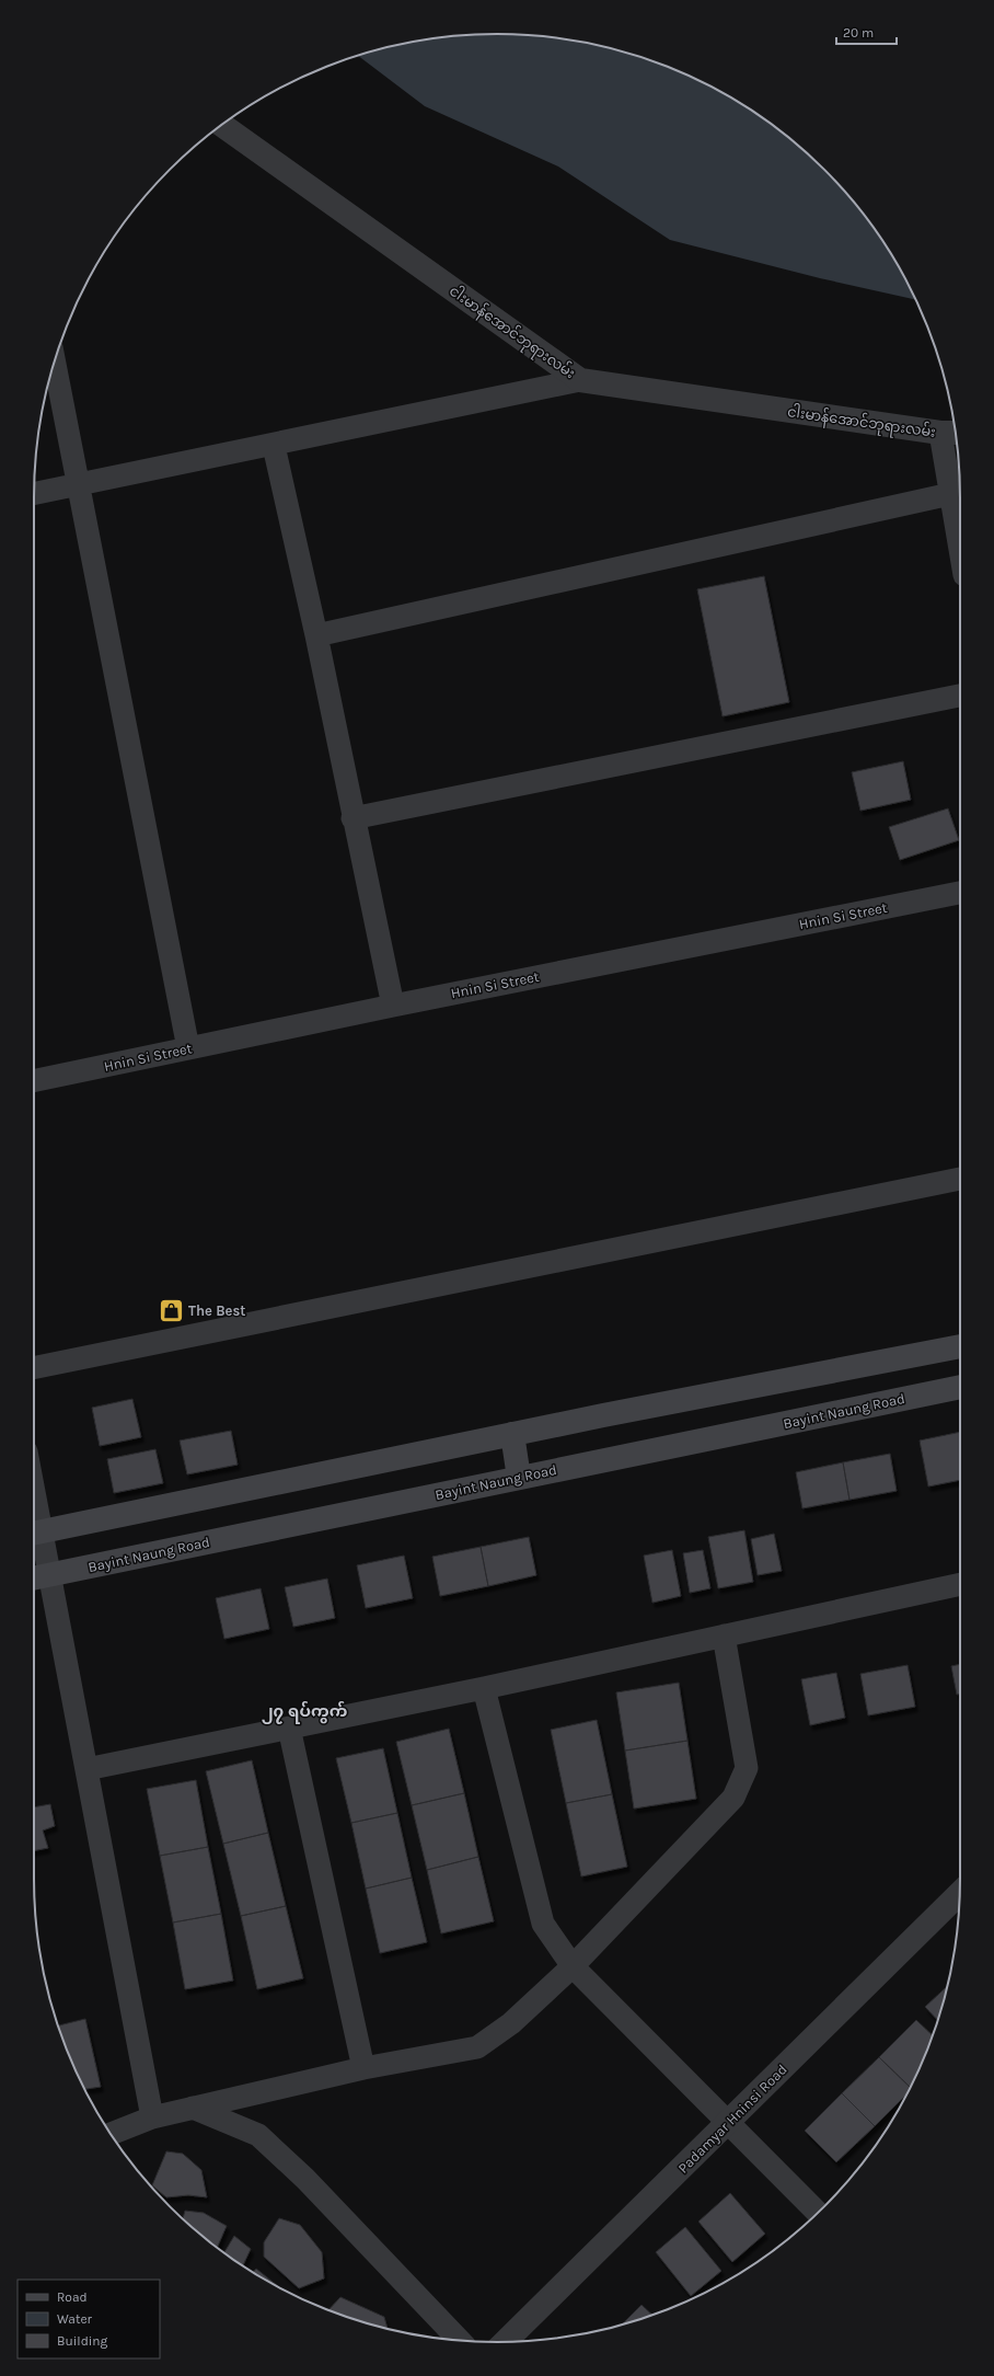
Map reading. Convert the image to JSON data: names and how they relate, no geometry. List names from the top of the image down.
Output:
{
  "streets": {
    "main road": ["Bayint Naung Road"],
    "street": ["ငါးမာန်အောင်ဘုရားလမ်း", "Hnin Si Street", "Padamyar Hninsi Road"]
  },
  "districts": ["၂၇ ရပ်ကွက်"],
  "places": {
    "shop": ["The Best"]
  },
  "legend": ["Road", "Water", "Building"],
  "scale_bar": "20 m"
}
